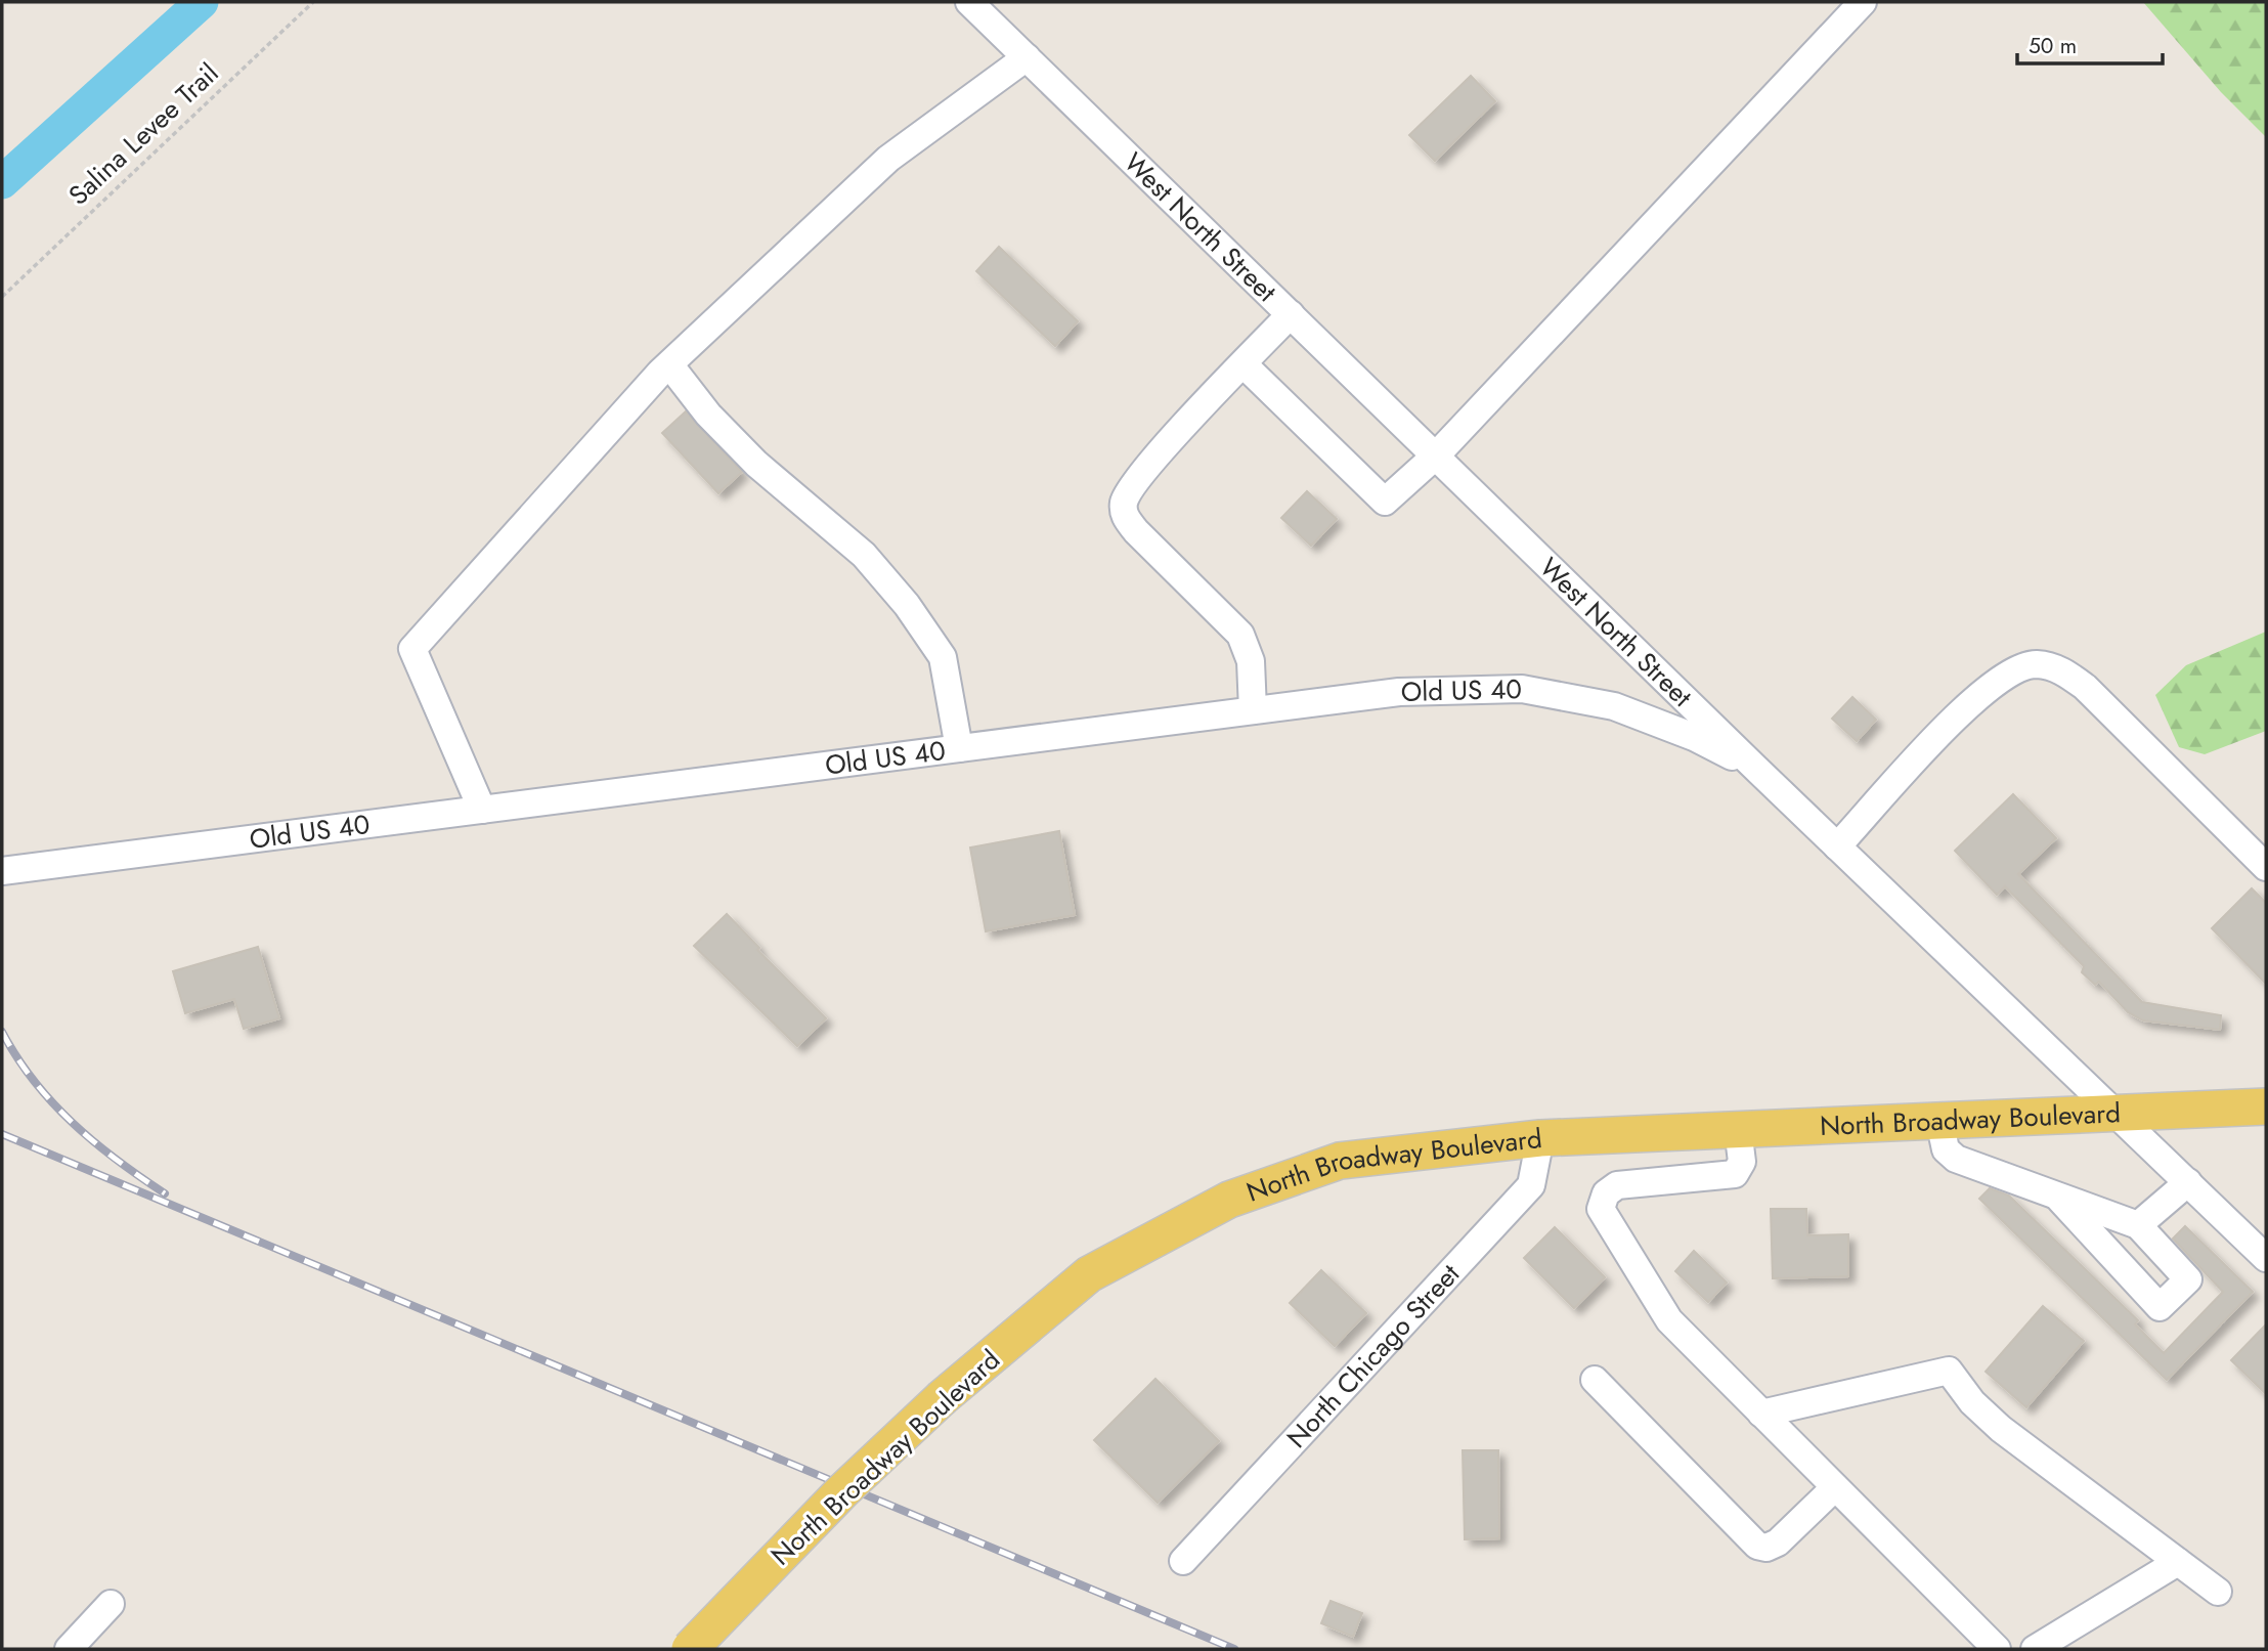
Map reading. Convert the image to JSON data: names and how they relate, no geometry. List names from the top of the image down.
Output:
{
  "streets": {
    "main road": ["North Broadway Boulevard"],
    "street": ["West North Street", "Old US 40", "North Chicago Street"],
    "path": ["Salina Levee Trail"]
  },
  "crossings": [
    ["West North Street", "Old US 40"],
    ["West North Street", "North Broadway Boulevard"],
    ["North Broadway Boulevard", "North Chicago Street"]
  ],
  "scale_bar": "50 m"
}
